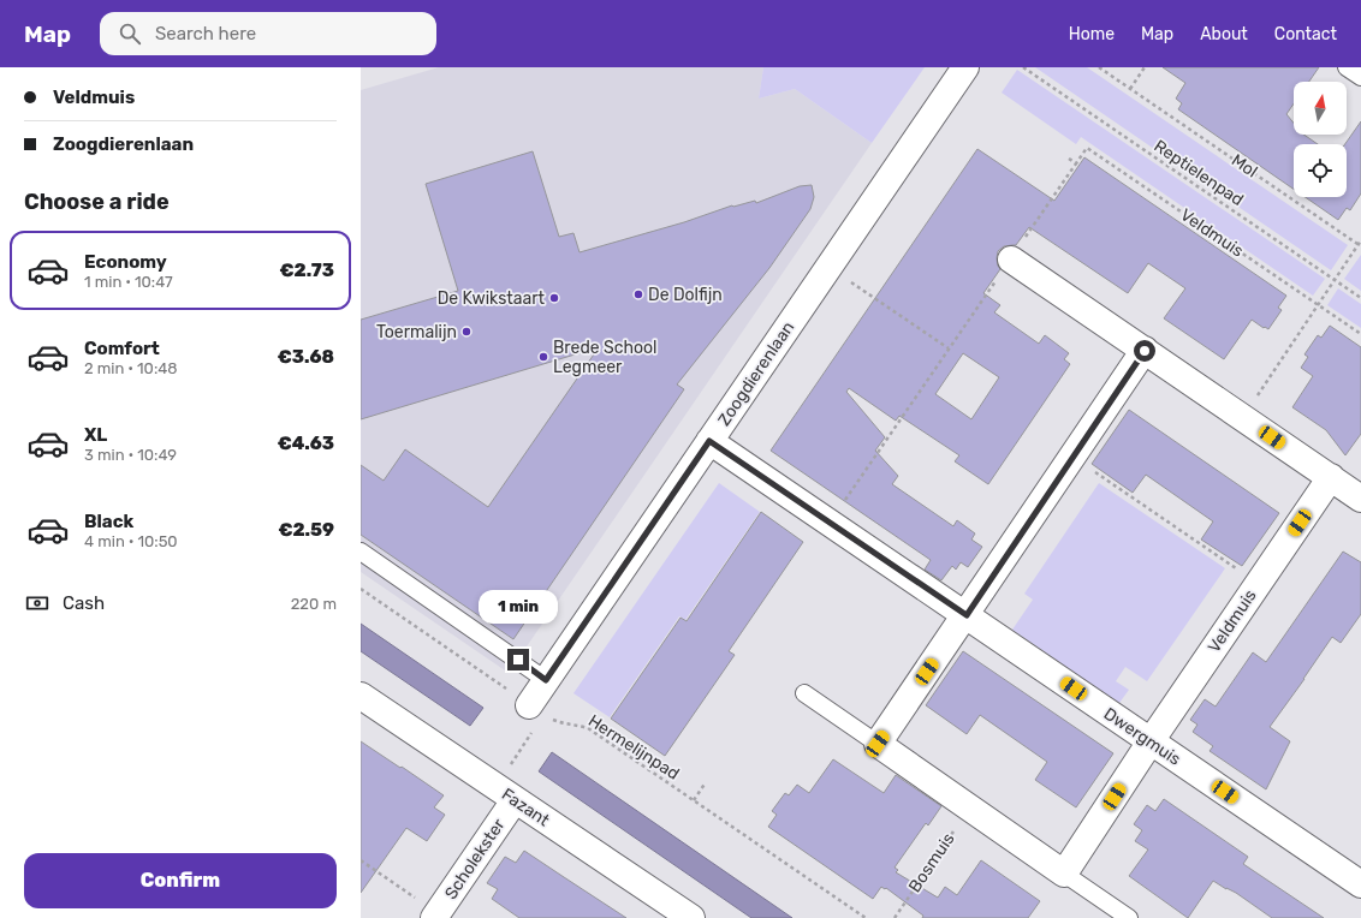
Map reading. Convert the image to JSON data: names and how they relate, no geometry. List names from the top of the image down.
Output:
{
  "streets": {
    "street": [
      "Veldmuis",
      "Zoogdierenlaan",
      "Dwergmuis",
      "Fazant",
      "Scholekster"
    ],
    "path": [
      "Mol",
      "Reptielenpad",
      "Hermelijnpad",
      "Bosmuis"
    ]
  },
  "crossings": [
    ["Veldmuis", "Dwergmuis"],
    ["Zoogdierenlaan", "Dwergmuis"],
    ["Zoogdierenlaan", "Hermelijnpad"],
    ["Fazant", "Scholekster"]
  ],
  "places": [
    "De Dolfijn",
    "De Kwikstaart",
    "Toermalijn",
    "Brede School Legmeer"
  ],
  "north": "top",
  "page": {
    "header": "Map",
    "search": "Search here",
    "nav": [
      "Home",
      "Map",
      "About",
      "Contact"
    ],
    "banner": ["Veldmuis", "Zoogdierenlaan"],
    "heading": "Choose a ride",
    "list": [
      {
        "name": "Economy",
        "note": "1 min · 10:47",
        "value": "€2.73"
      },
      {
        "name": "Comfort",
        "note": "2 min · 10:48",
        "value": "€3.68"
      },
      {
        "name": "XL",
        "note": "3 min · 10:49",
        "value": "€4.63"
      },
      {
        "name": "Black",
        "note": "4 min · 10:50",
        "value": "€2.59"
      }
    ],
    "pay": ["Cash", "220 m"],
    "bubble": "1 min",
    "buttons": "Confirm"
  }
}
